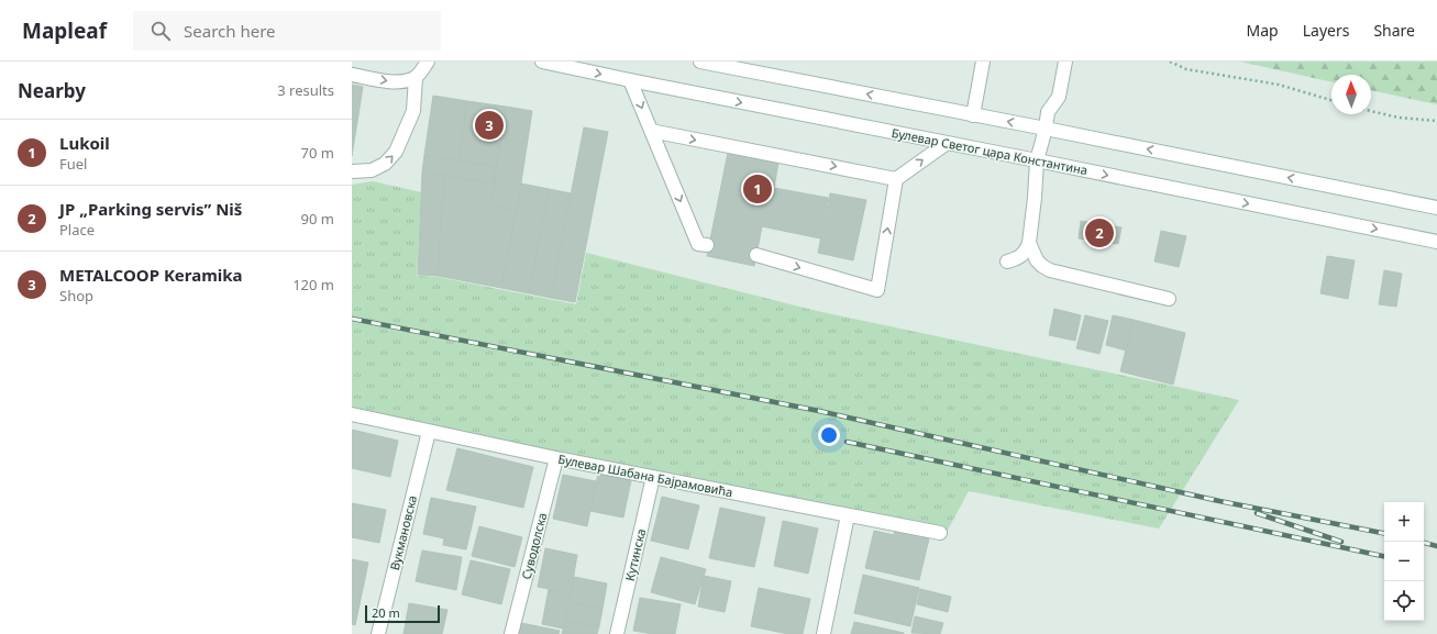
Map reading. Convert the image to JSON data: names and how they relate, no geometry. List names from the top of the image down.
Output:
{
  "streets": {
    "main road": [
      "Булевар Светог цара Константина",
      "Булевар Шабана Бајрамовића",
      "Вукмановска",
      "Суводолска",
      "Кутинска"
    ]
  },
  "crossings": [
    ["Булевар Шабана Бајрамовића", "Вукмановска"],
    ["Булевар Шабана Бајрамовића", "Суводолска"],
    ["Булевар Шабана Бајрамовића", "Кутинска"]
  ],
  "scale_bar": "20 m",
  "north": "top",
  "page": {
    "header": "Mapleaf",
    "search": "Search here",
    "nav": ["Map", "Layers", "Share"],
    "heading": ["Nearby", "3 results"],
    "pins": ["3", "1", "2"],
    "list": [
      {
        "mark": "1",
        "name": "Lukoil",
        "note": "Fuel",
        "value": "70 m"
      },
      {
        "mark": "2",
        "name": "JP „Parking servis” Niš",
        "note": "Place",
        "value": "90 m"
      },
      {
        "mark": "3",
        "name": "METALCOOP Keramika",
        "note": "Shop",
        "value": "120 m"
      }
    ],
    "map_buttons": ["+", "−"],
    "scale": "20 m"
  }
}
